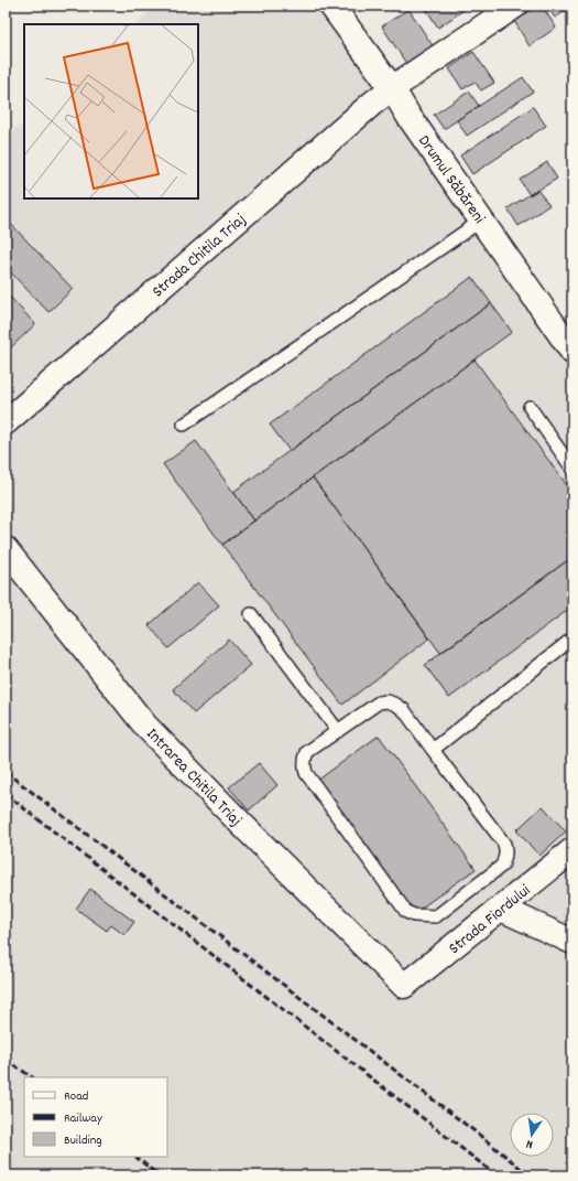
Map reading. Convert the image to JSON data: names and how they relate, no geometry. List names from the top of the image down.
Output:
{
  "streets": {
    "street": [
      "Drumul Săbăreni",
      "Strada Chitila Triaj",
      "Intrarea Chitila Triaj",
      "Strada Fiordului"
    ]
  },
  "crossings": [
    ["Drumul Săbăreni", "Strada Chitila Triaj"],
    ["Intrarea Chitila Triaj", "Strada Fiordului"]
  ],
  "legend": ["Road", "Railway", "Building"],
  "north": "bottom"
}
